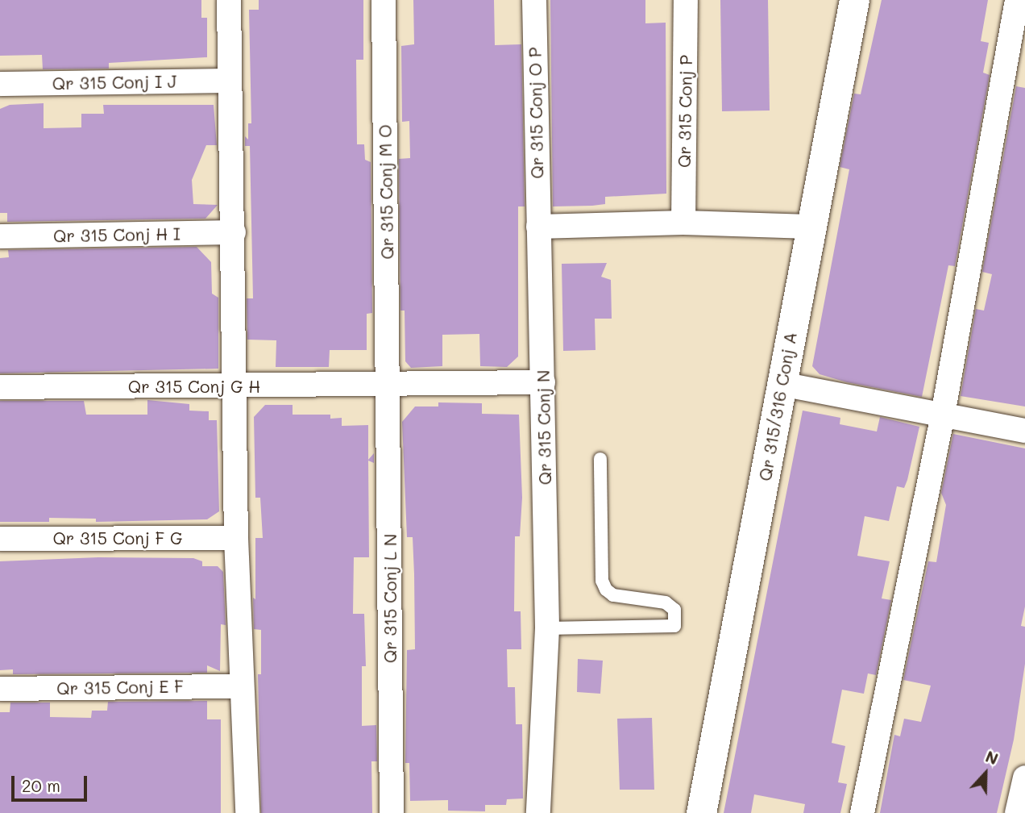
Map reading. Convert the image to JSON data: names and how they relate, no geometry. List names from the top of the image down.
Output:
{
  "streets": {
    "street": [
      "Qr 315 Conj I J",
      "Qr 315 Conj P",
      "Qr 315 Conj O P",
      "Qr 315 Conj M O",
      "Qr 315 Conj H I",
      "Qr 315 Conj G H",
      "Qr 315/316 Conj A",
      "Qr 315 Conj N",
      "Qr 315 Conj F G",
      "Qr 315 Conj L N",
      "Qr 315 Conj E F"
    ]
  },
  "crossings": [
    ["Qr 315 Conj O P", "Qr 315 Conj N"],
    ["Qr 315 Conj M O", "Qr 315 Conj G H"],
    ["Qr 315 Conj M O", "Qr 315 Conj L N"],
    ["Qr 315 Conj G H", "Qr 315 Conj N"],
    ["Qr 315 Conj G H", "Qr 315 Conj L N"]
  ],
  "scale_bar": "20 m",
  "north": "top"
}
